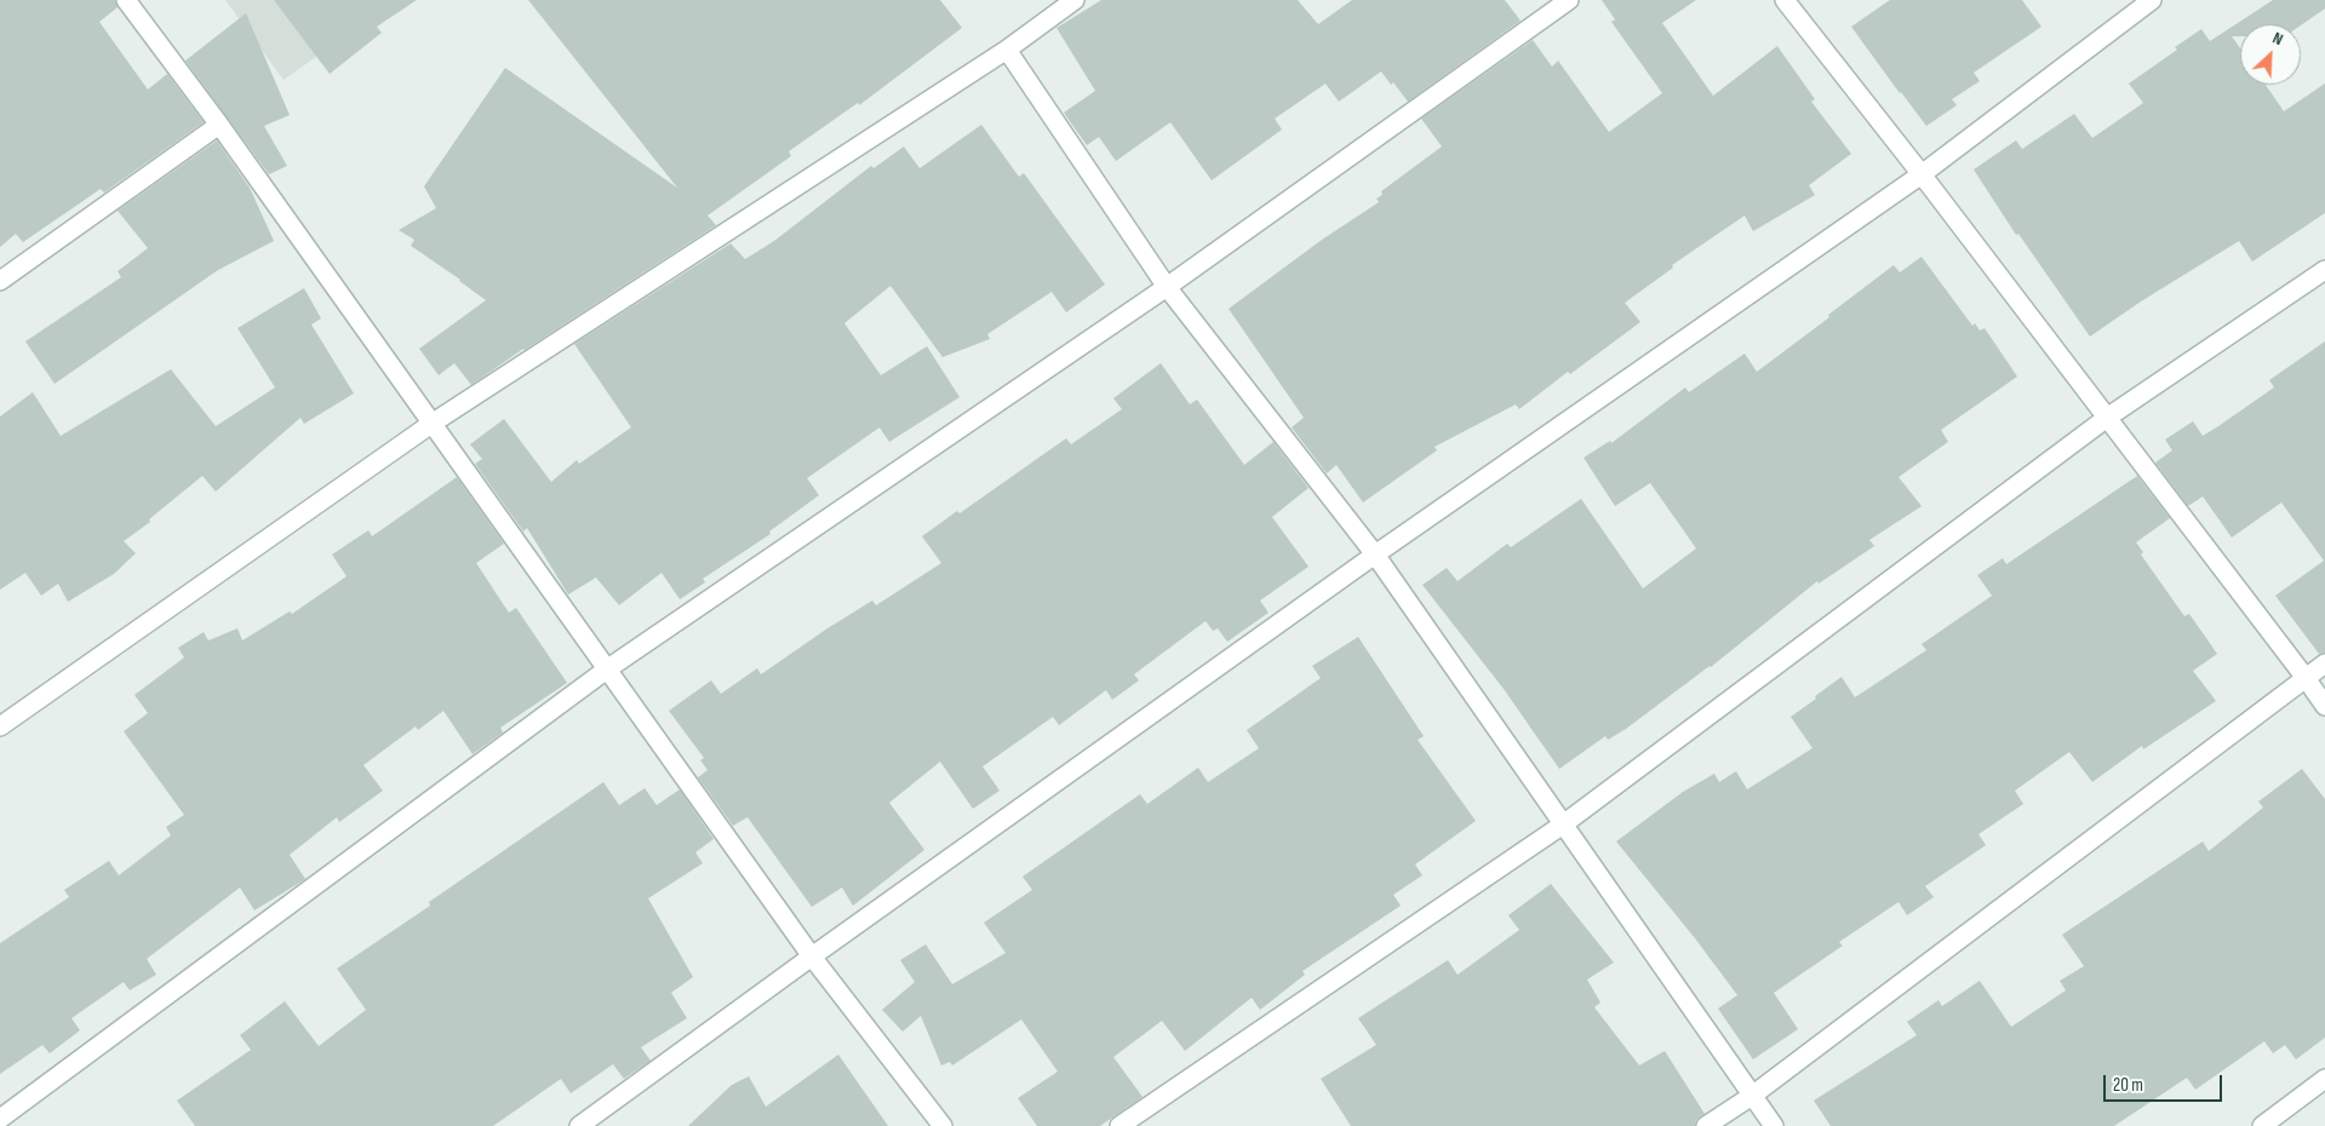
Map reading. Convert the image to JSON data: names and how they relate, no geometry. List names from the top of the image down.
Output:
{
  "scale_bar": "20 m",
  "north": "top right"
}
